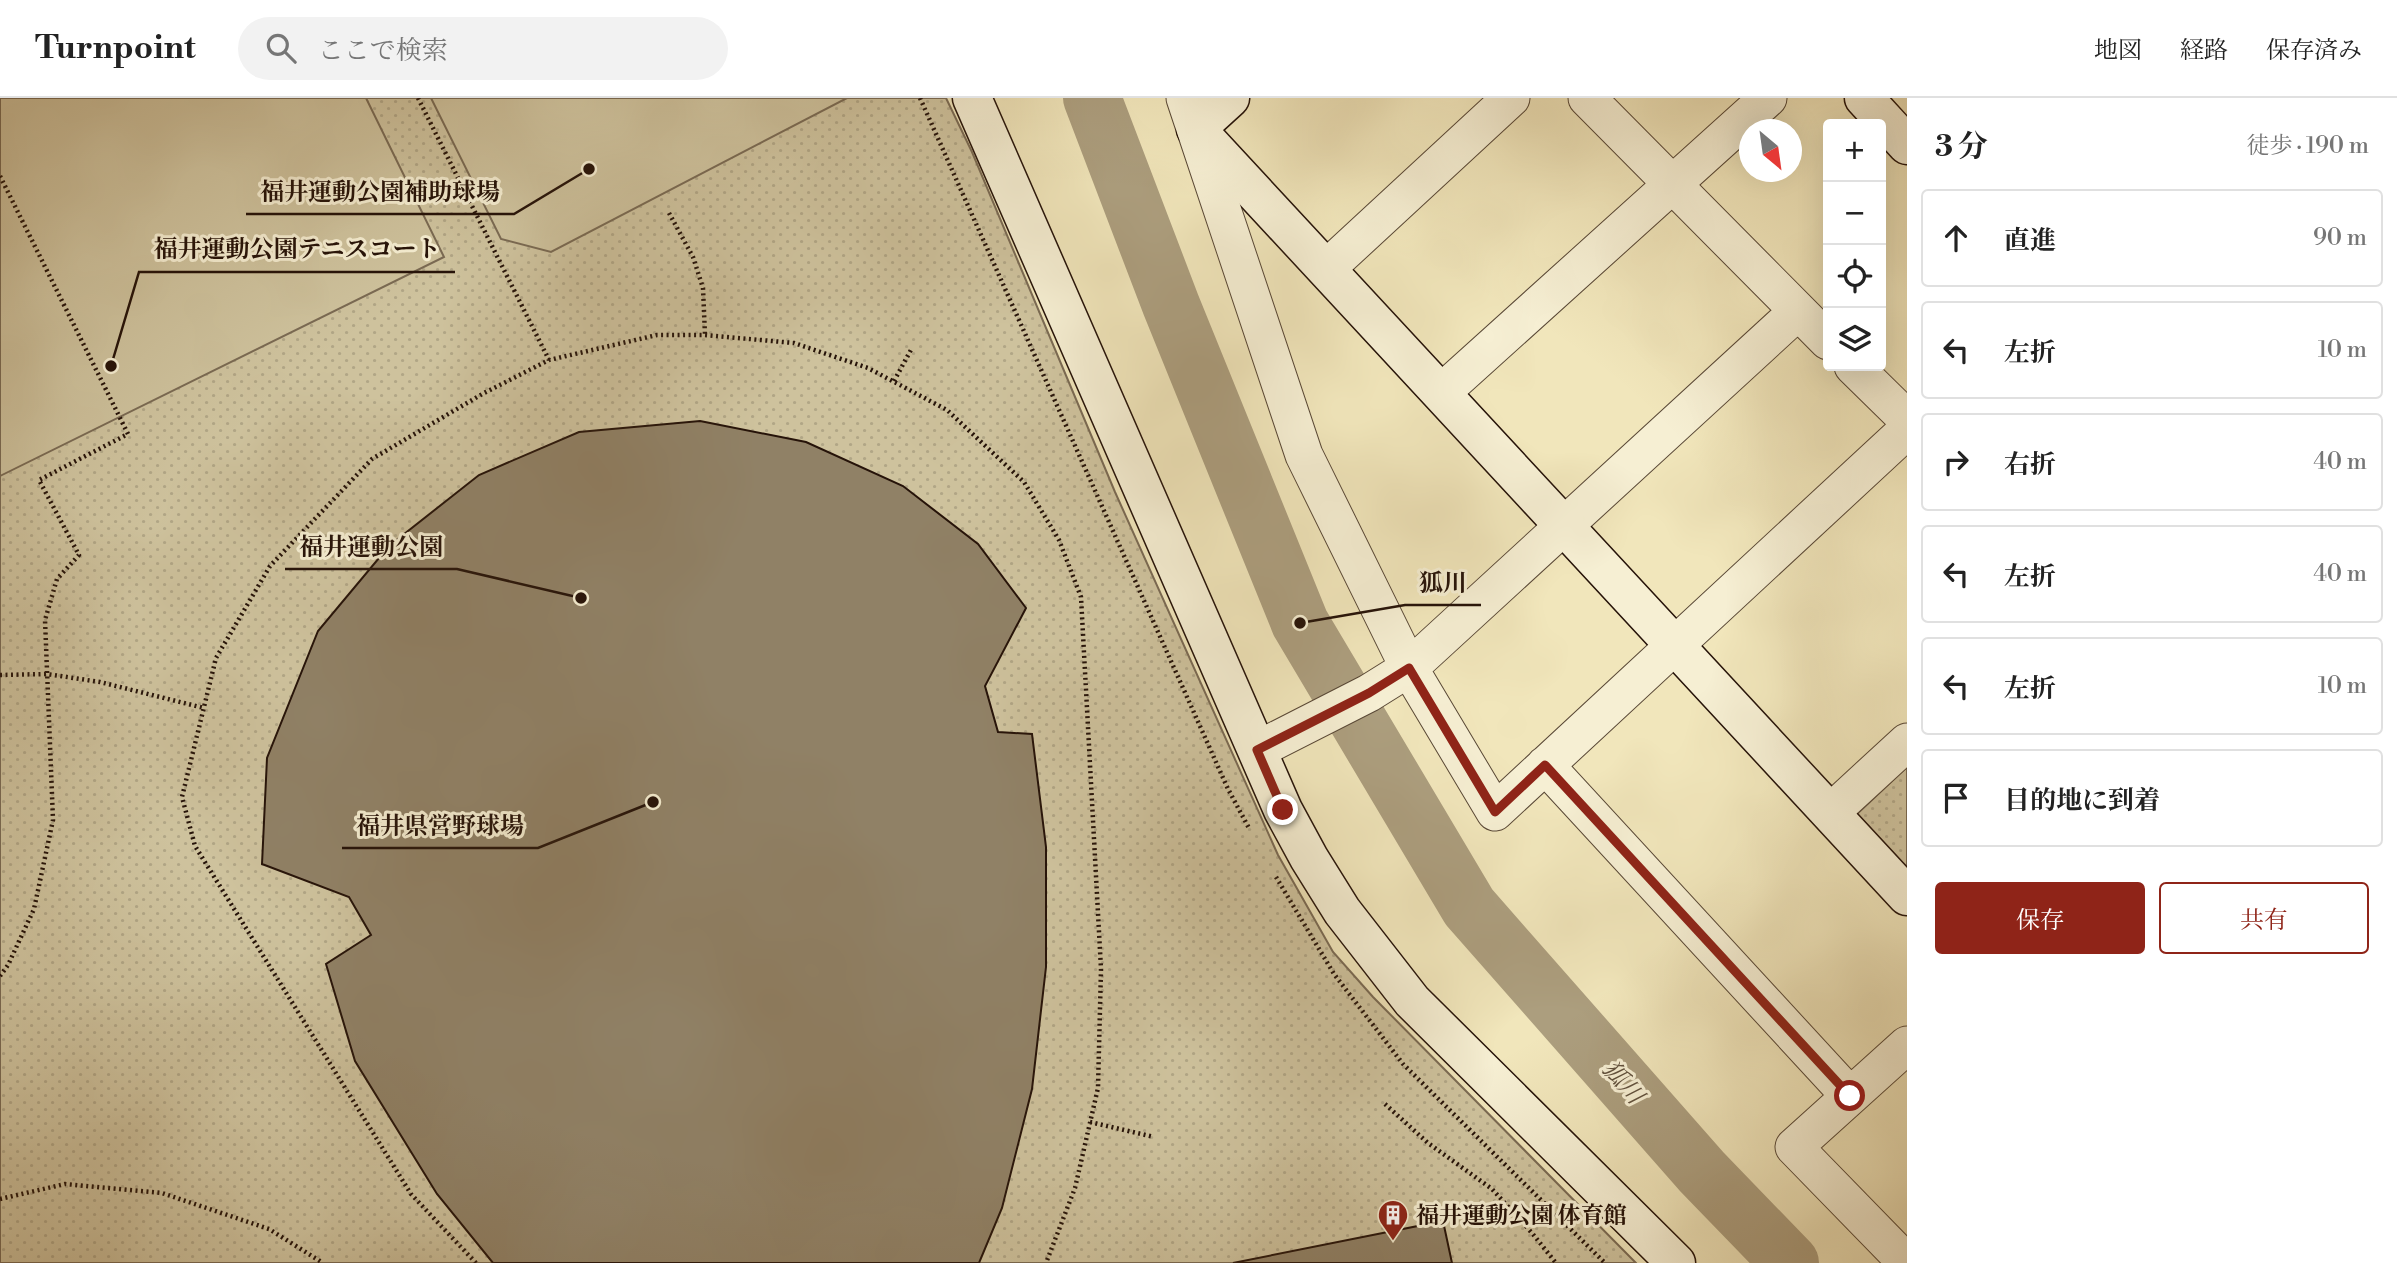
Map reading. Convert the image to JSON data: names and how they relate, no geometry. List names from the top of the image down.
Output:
{
  "water": ["狐川"],
  "places": {
    "other": [
      "福井運動公園補助球場",
      "福井運動公園テニスコート",
      "福井運動公園",
      "狐川",
      "福井県営野球場"
    ],
    "building": ["福井運動公園 体育館"]
  },
  "north": "bottom right",
  "page": {
    "header": "Turnpoint",
    "search": "ここで検索",
    "nav": ["地図", "経路", "保存済み"],
    "heading": ["3 分", "徒歩 · 190 m"],
    "map_buttons": ["+", "−"],
    "list": [
      ["直進", "90 m"],
      ["左折", "10 m"],
      ["右折", "40 m"],
      ["左折", "40 m"],
      ["左折", "10 m"],
      "目的地に到着"
    ],
    "buttons": ["保存", "共有"]
  }
}
